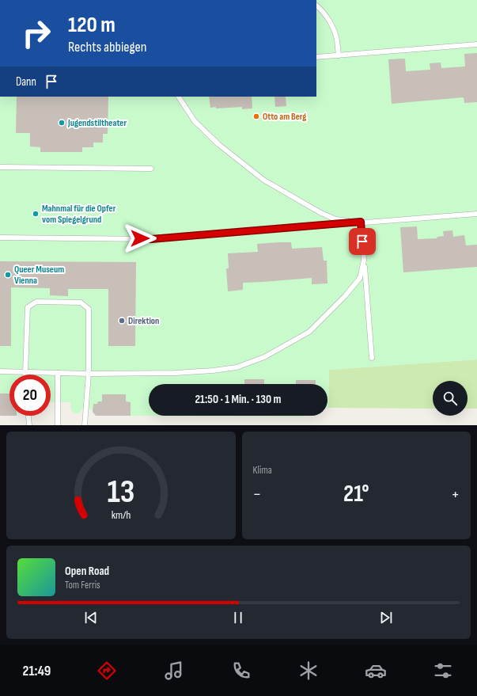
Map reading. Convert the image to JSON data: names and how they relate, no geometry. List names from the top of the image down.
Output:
{
  "places": [
    "Otto am Berg",
    "Jugendstiltheater",
    "Mahnmal für die Opfer vom Spiegelgrund",
    "Queer Museum Vienna",
    "Direktion"
  ],
  "page": {
    "turn": ["120 m", "Rechts abbiegen"],
    "then": "Dann",
    "limit": "20",
    "trip": "21:50 · 1 Min. · 130 m",
    "tile": "Klima",
    "heat": ["−", "21°", "+"],
    "song": ["Open Road", "Tom Ferris"],
    "tabs": "21:49",
    "gauge": ["13", "km/h"]
  }
}
